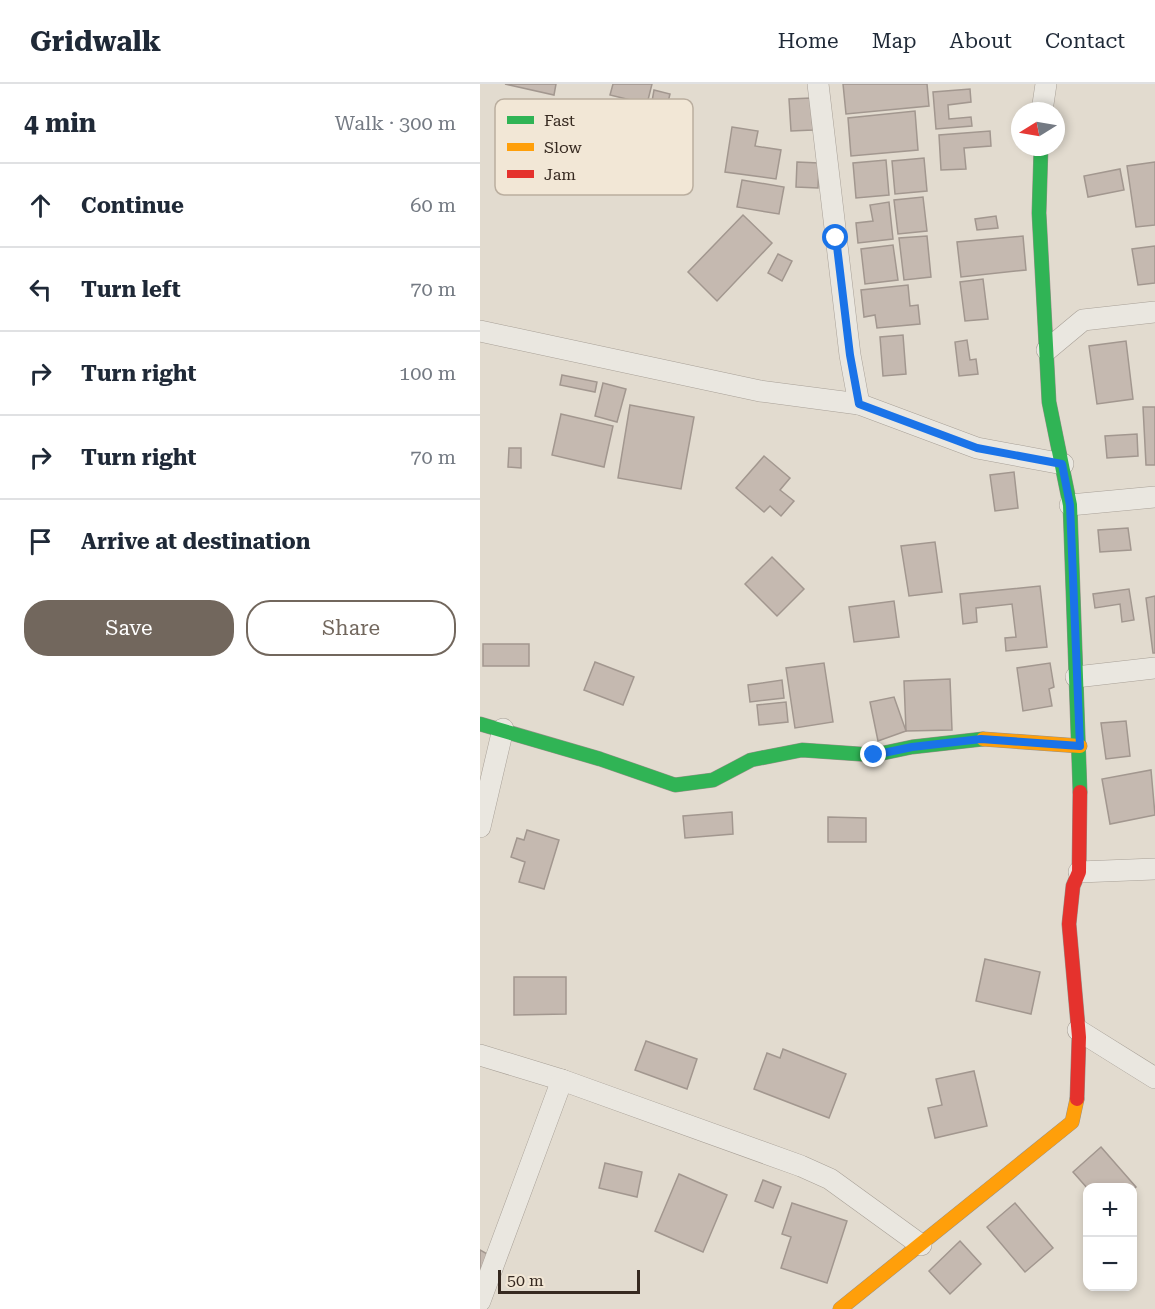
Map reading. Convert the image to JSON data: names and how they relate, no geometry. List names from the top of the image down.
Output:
{
  "legend": ["Fast", "Slow", "Jam"],
  "scale_bar": "50 m",
  "north": "left",
  "page": {
    "header": "Gridwalk",
    "nav": [
      "Home",
      "Map",
      "About",
      "Contact"
    ],
    "heading": ["4 min", "Walk · 300 m"],
    "list": [
      ["Continue", "60 m"],
      ["Turn left", "70 m"],
      ["Turn right", "100 m"],
      ["Turn right", "70 m"],
      "Arrive at destination"
    ],
    "buttons": ["Save", "Share"],
    "map_buttons": ["+", "−"],
    "scale": "50 m"
  }
}
